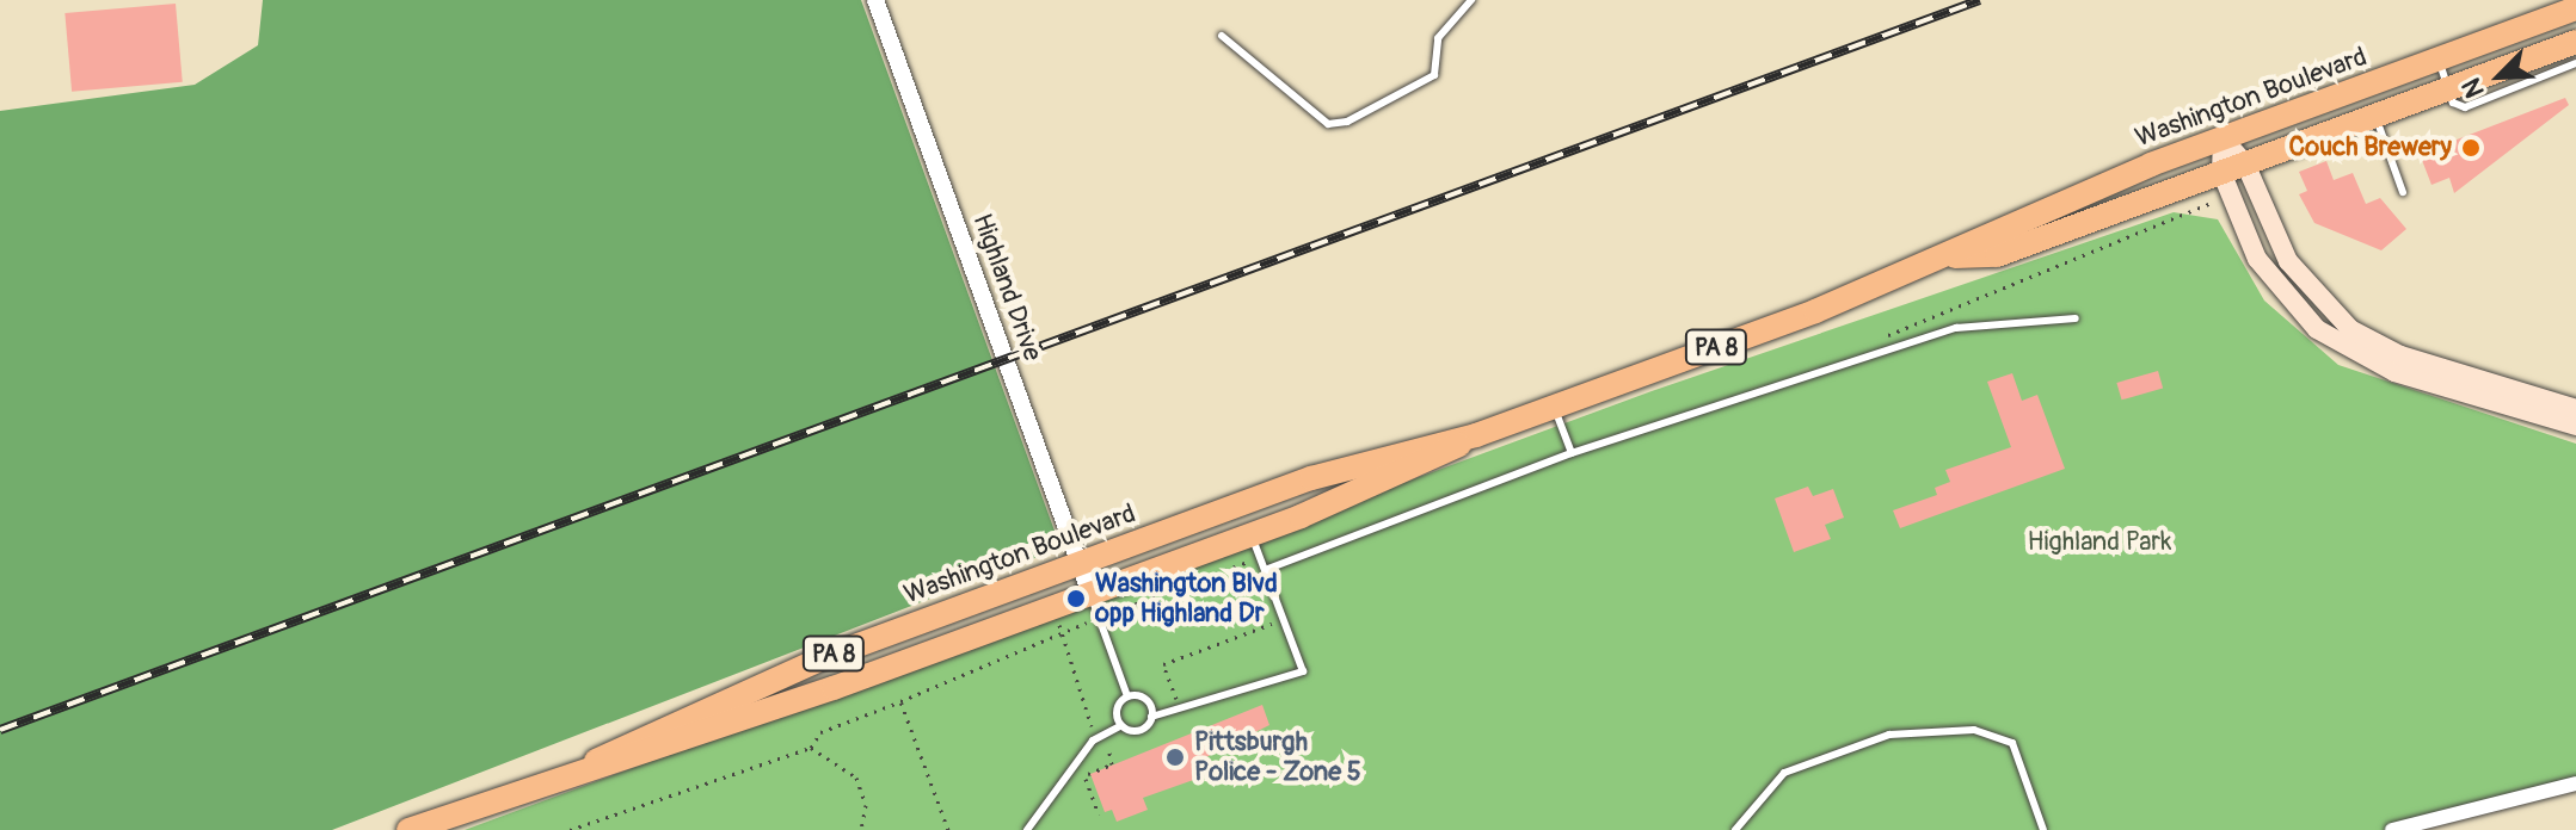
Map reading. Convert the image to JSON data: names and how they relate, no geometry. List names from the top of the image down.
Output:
{
  "streets": {
    "highway": ["Washington Boulevard", "PA 8"],
    "street": ["Highland Drive"]
  },
  "crossings": [
    ["Washington Boulevard", "Highland Drive"]
  ],
  "parks": ["Highland Park"],
  "places": ["Couch Brewery", "Washington Blvd opp Highland Dr", "Pittsburgh Police - Zone 5"],
  "north": "bottom left"
}
